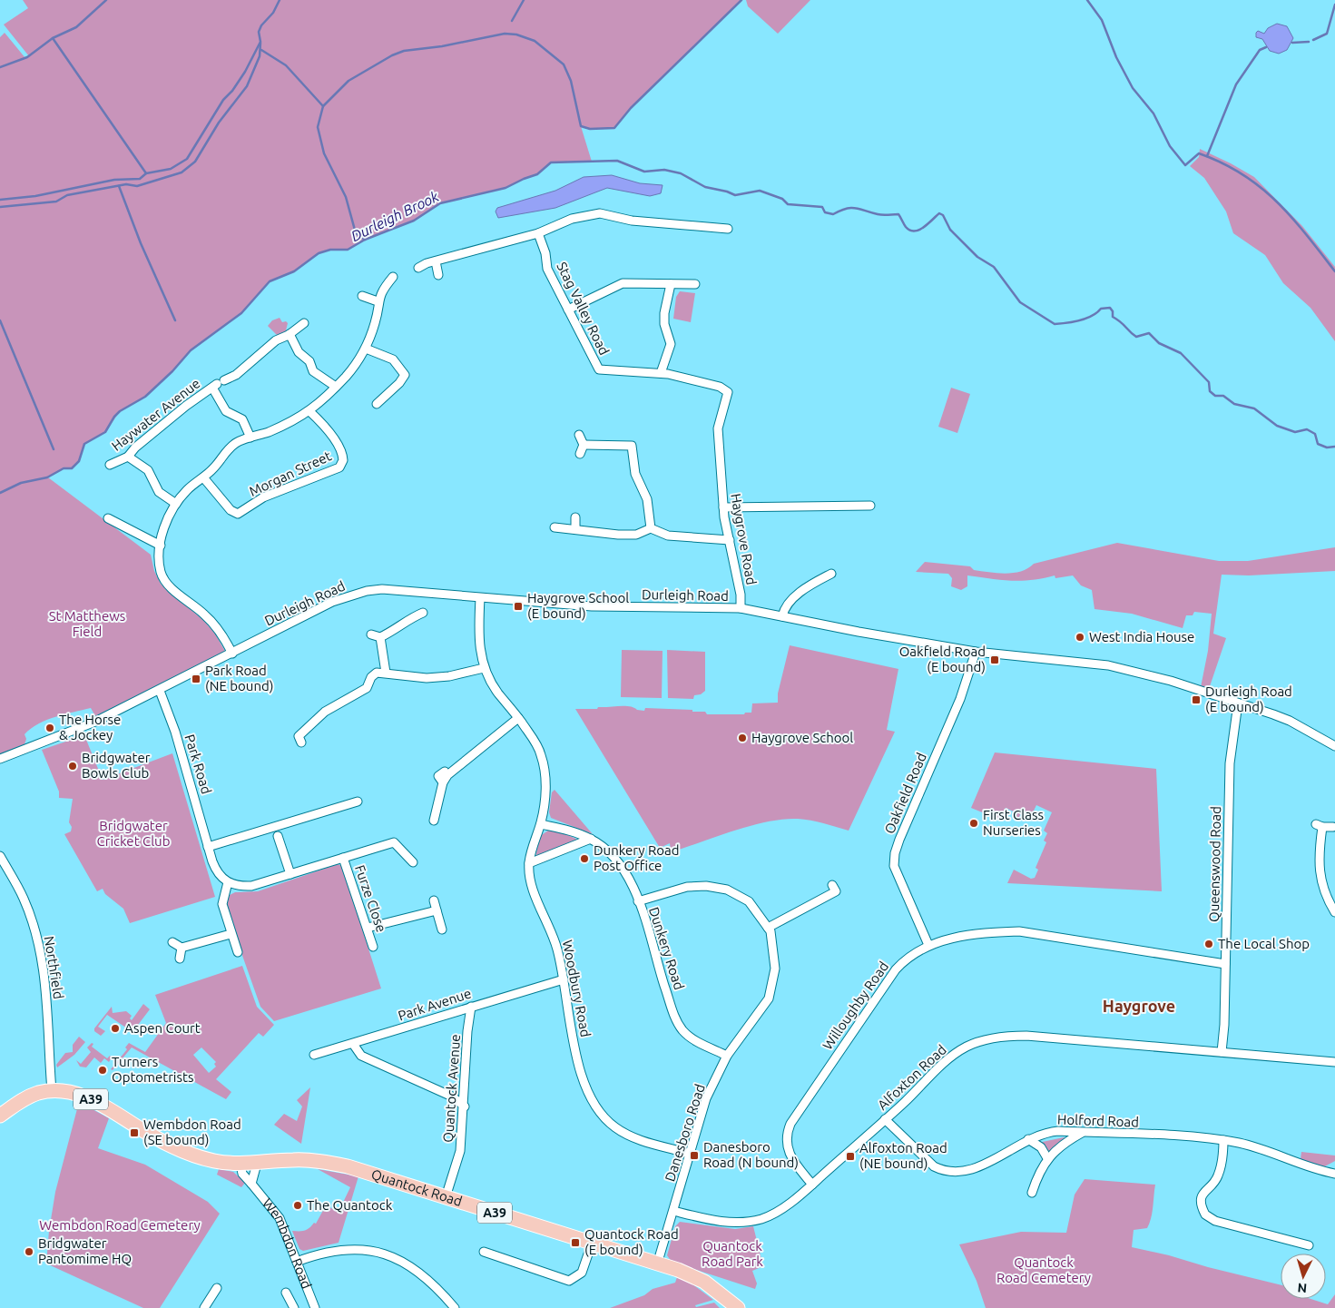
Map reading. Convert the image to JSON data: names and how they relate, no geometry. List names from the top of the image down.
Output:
{
  "streets": {
    "main road": ["A39", "Quantock Road"],
    "street": [
      "Stag Valley Road",
      "Haywater Avenue",
      "Morgan Street",
      "Haygrove Road",
      "Durleigh Road",
      "Park Road",
      "Oakfield Road",
      "Queenswood Road",
      "Furze Close",
      "Dunkery Road",
      "Northfield",
      "Woodbury Road",
      "Park Avenue",
      "Willoughby Road",
      "Alfoxton Road",
      "Quantock Avenue",
      "Holford Road",
      "Danesboro Road",
      "Wembdon Road"
    ]
  },
  "crossings": [
    ["Stag Valley Road", "Haygrove Road"],
    ["Haygrove Road", "Durleigh Road"],
    ["Durleigh Road", "Park Road"],
    ["Durleigh Road", "Oakfield Road"],
    ["Durleigh Road", "Queenswood Road"],
    ["Durleigh Road", "Woodbury Road"],
    ["Park Road", "Furze Close"],
    ["Oakfield Road", "Willoughby Road"],
    ["Queenswood Road", "Willoughby Road"],
    ["Queenswood Road", "Alfoxton Road"],
    ["Dunkery Road", "Woodbury Road"],
    ["Dunkery Road", "Danesboro Road"],
    ["Northfield", "A39"],
    ["Woodbury Road", "Park Avenue"],
    ["Woodbury Road", "Danesboro Road"],
    ["Park Avenue", "Quantock Avenue"],
    ["Willoughby Road", "Alfoxton Road"],
    ["Alfoxton Road", "Holford Road"],
    ["Alfoxton Road", "Danesboro Road"],
    ["Quantock Avenue", "Quantock Road"],
    ["A39", "Quantock Road"],
    ["A39", "Wembdon Road"],
    ["Danesboro Road", "Quantock Road"]
  ],
  "districts": ["Haygrove"],
  "water": ["Durleigh Brook"],
  "parks": [
    "St Matthews Field",
    "Bridgwater Cricket Club",
    "Wembdon Road Cemetery",
    "Quantock Road Park",
    "Quantock Road Cemetery"
  ],
  "places": {
    "transit": [
      "Haygrove School (E bound)",
      "Oakfield Road (E bound)",
      "Park Road (NE bound)",
      "Durleigh Road (E bound)",
      "Wembdon Road (SE bound)",
      "Danesboro Road (N bound)",
      "Alfoxton Road (NE bound)",
      "Quantock Road (E bound)"
    ],
    "other": [
      "West India House",
      "The Horse & Jockey",
      "Haygrove School",
      "Bridgwater Bowls Club",
      "First Class Nurseries",
      "Dunkery Road Post Office",
      "The Local Shop",
      "Aspen Court",
      "Turners Optometrists",
      "The Quantock",
      "Bridgwater Pantomime HQ"
    ]
  },
  "north": "bottom"
}
